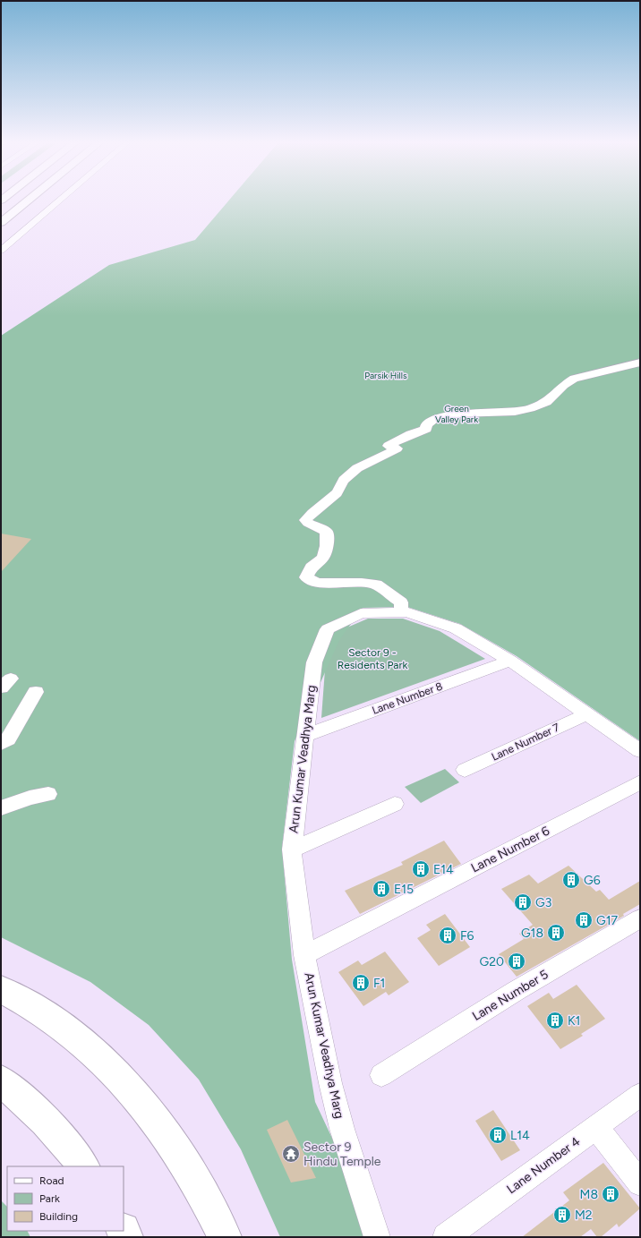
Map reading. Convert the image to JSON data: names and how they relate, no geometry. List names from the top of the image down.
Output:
{
  "streets": {
    "street": [
      "Lane Number 8",
      "Lane Number 7",
      "Arun Kumar Veadhya Marg",
      "Lane Number 6",
      "Lane Number 5",
      "Lane Number 4"
    ]
  },
  "crossings": [
    ["Lane Number 8", "Arun Kumar Veadhya Marg"],
    ["Lane Number 7", "Arun Kumar Veadhya Marg"],
    ["Arun Kumar Veadhya Marg", "Lane Number 6"]
  ],
  "parks": ["Parsik Hills", "Green Valley Park", "Sector 9 - Residents Park"],
  "places": {
    "building": [
      "E14",
      "G6",
      "E15",
      "G3",
      "G17",
      "G18",
      "F6",
      "G20",
      "F1",
      "K1",
      "L14",
      "M8",
      "M2"
    ],
    "temple": ["Sector 9 Hindu Temple"]
  },
  "legend": ["Road", "Park", "Building"]
}
